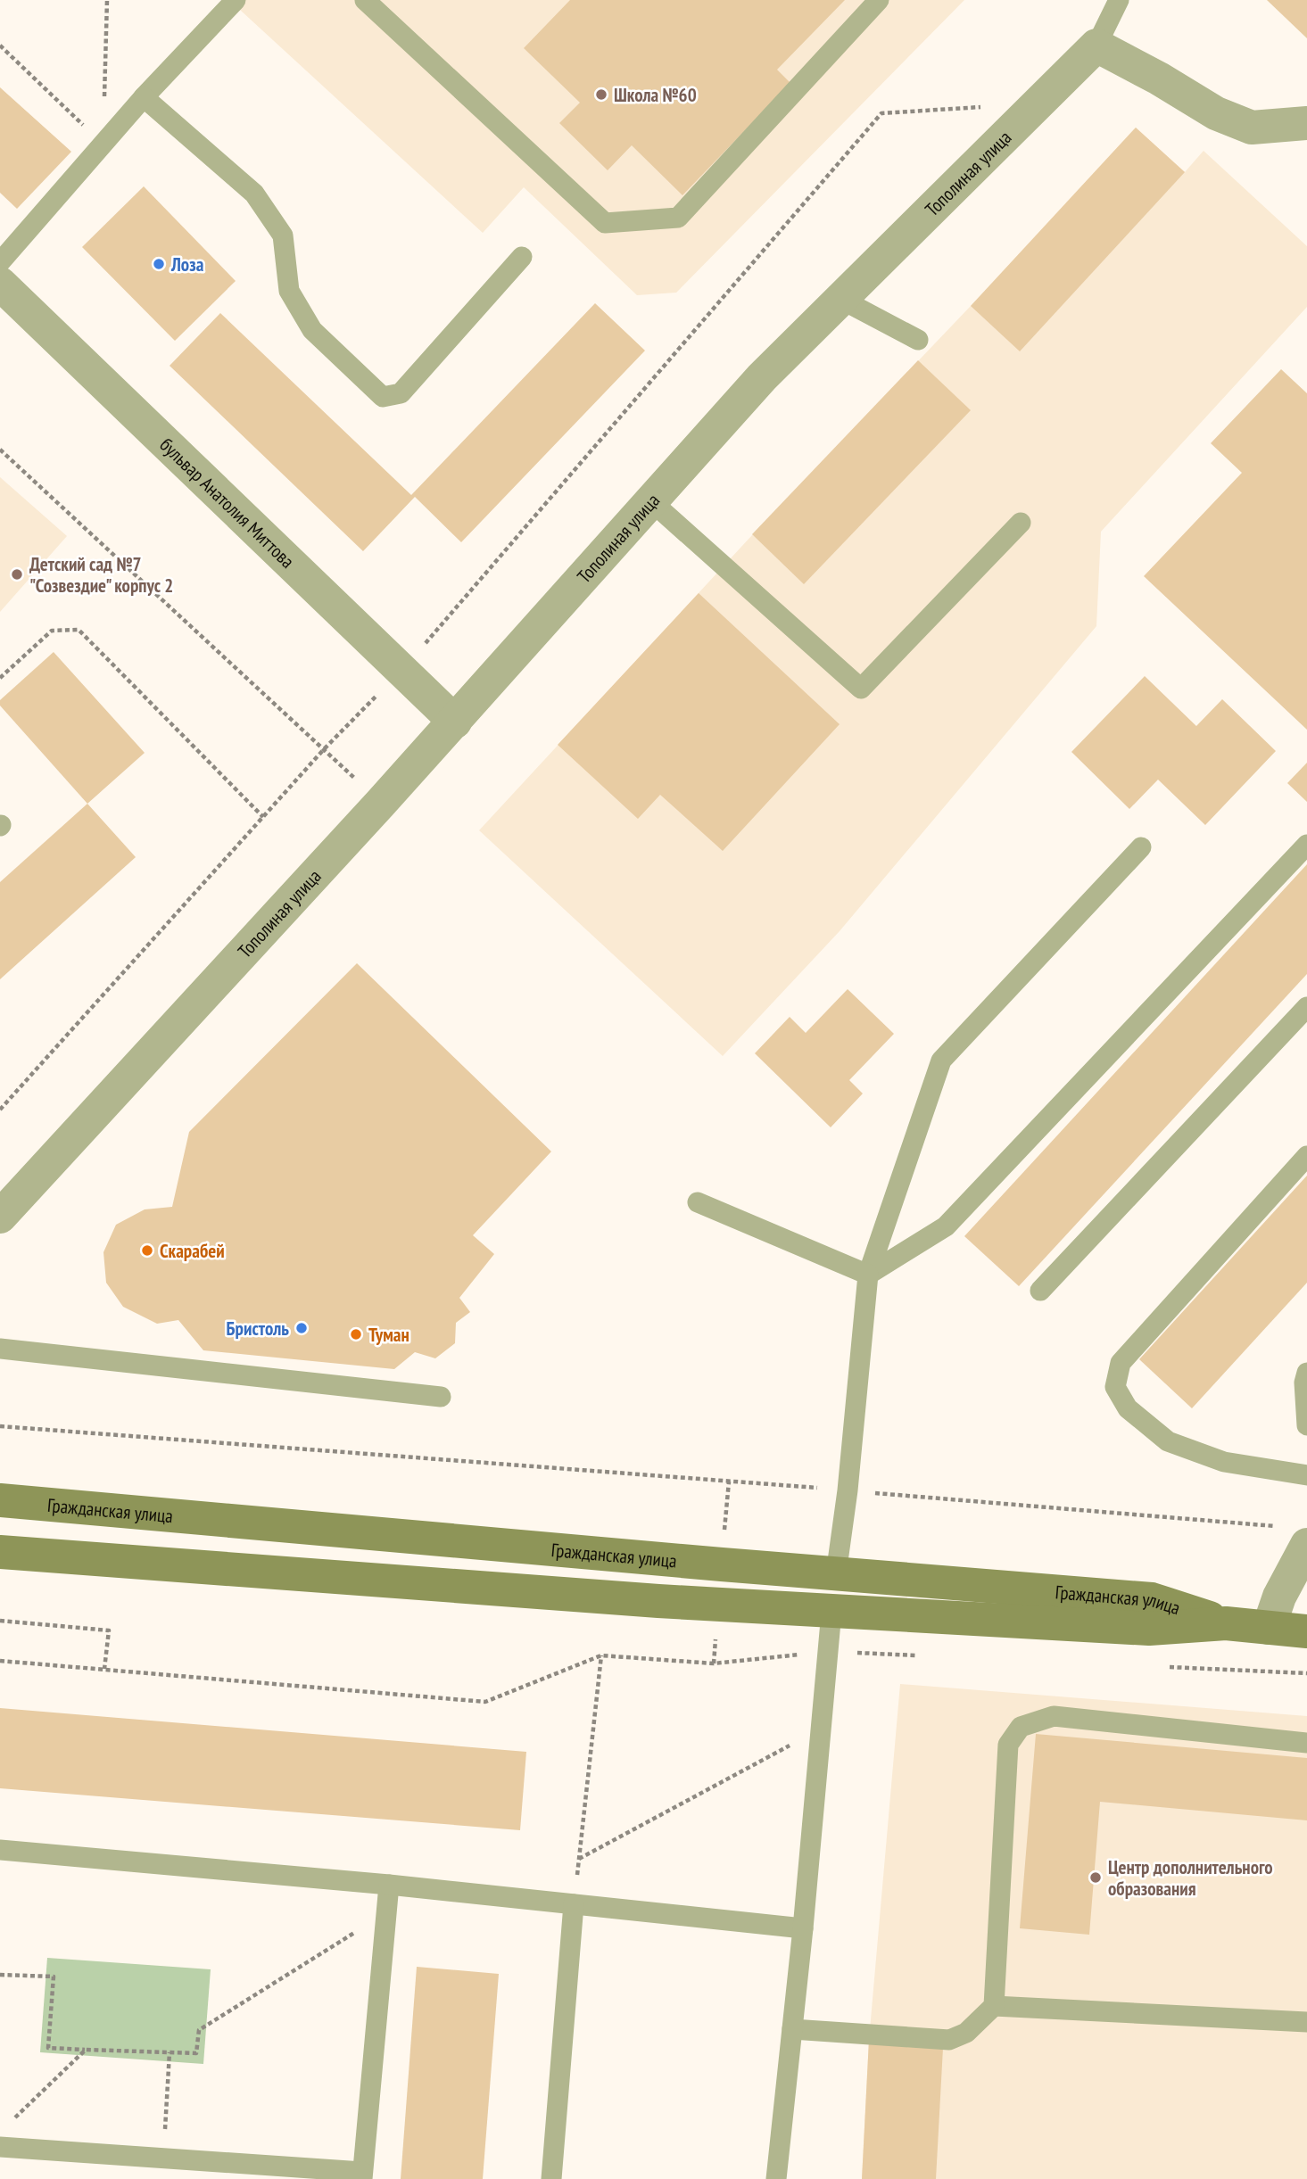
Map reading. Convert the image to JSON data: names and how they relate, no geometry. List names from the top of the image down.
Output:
{
  "streets": {
    "street": ["Тополиная улица", "бульвар Анатолия Миттова", "Гражданская улица"]
  },
  "crossings": [
    ["Тополиная улица", "бульвар Анатолия Миттова"]
  ],
  "places": [
    "Школа №60",
    "Лоза",
    "Детский сад №7 \"Созвездие\" корпус 2",
    "Скарабей",
    "Бристоль",
    "Туман",
    "Центр дополнительного образования"
  ]
}
